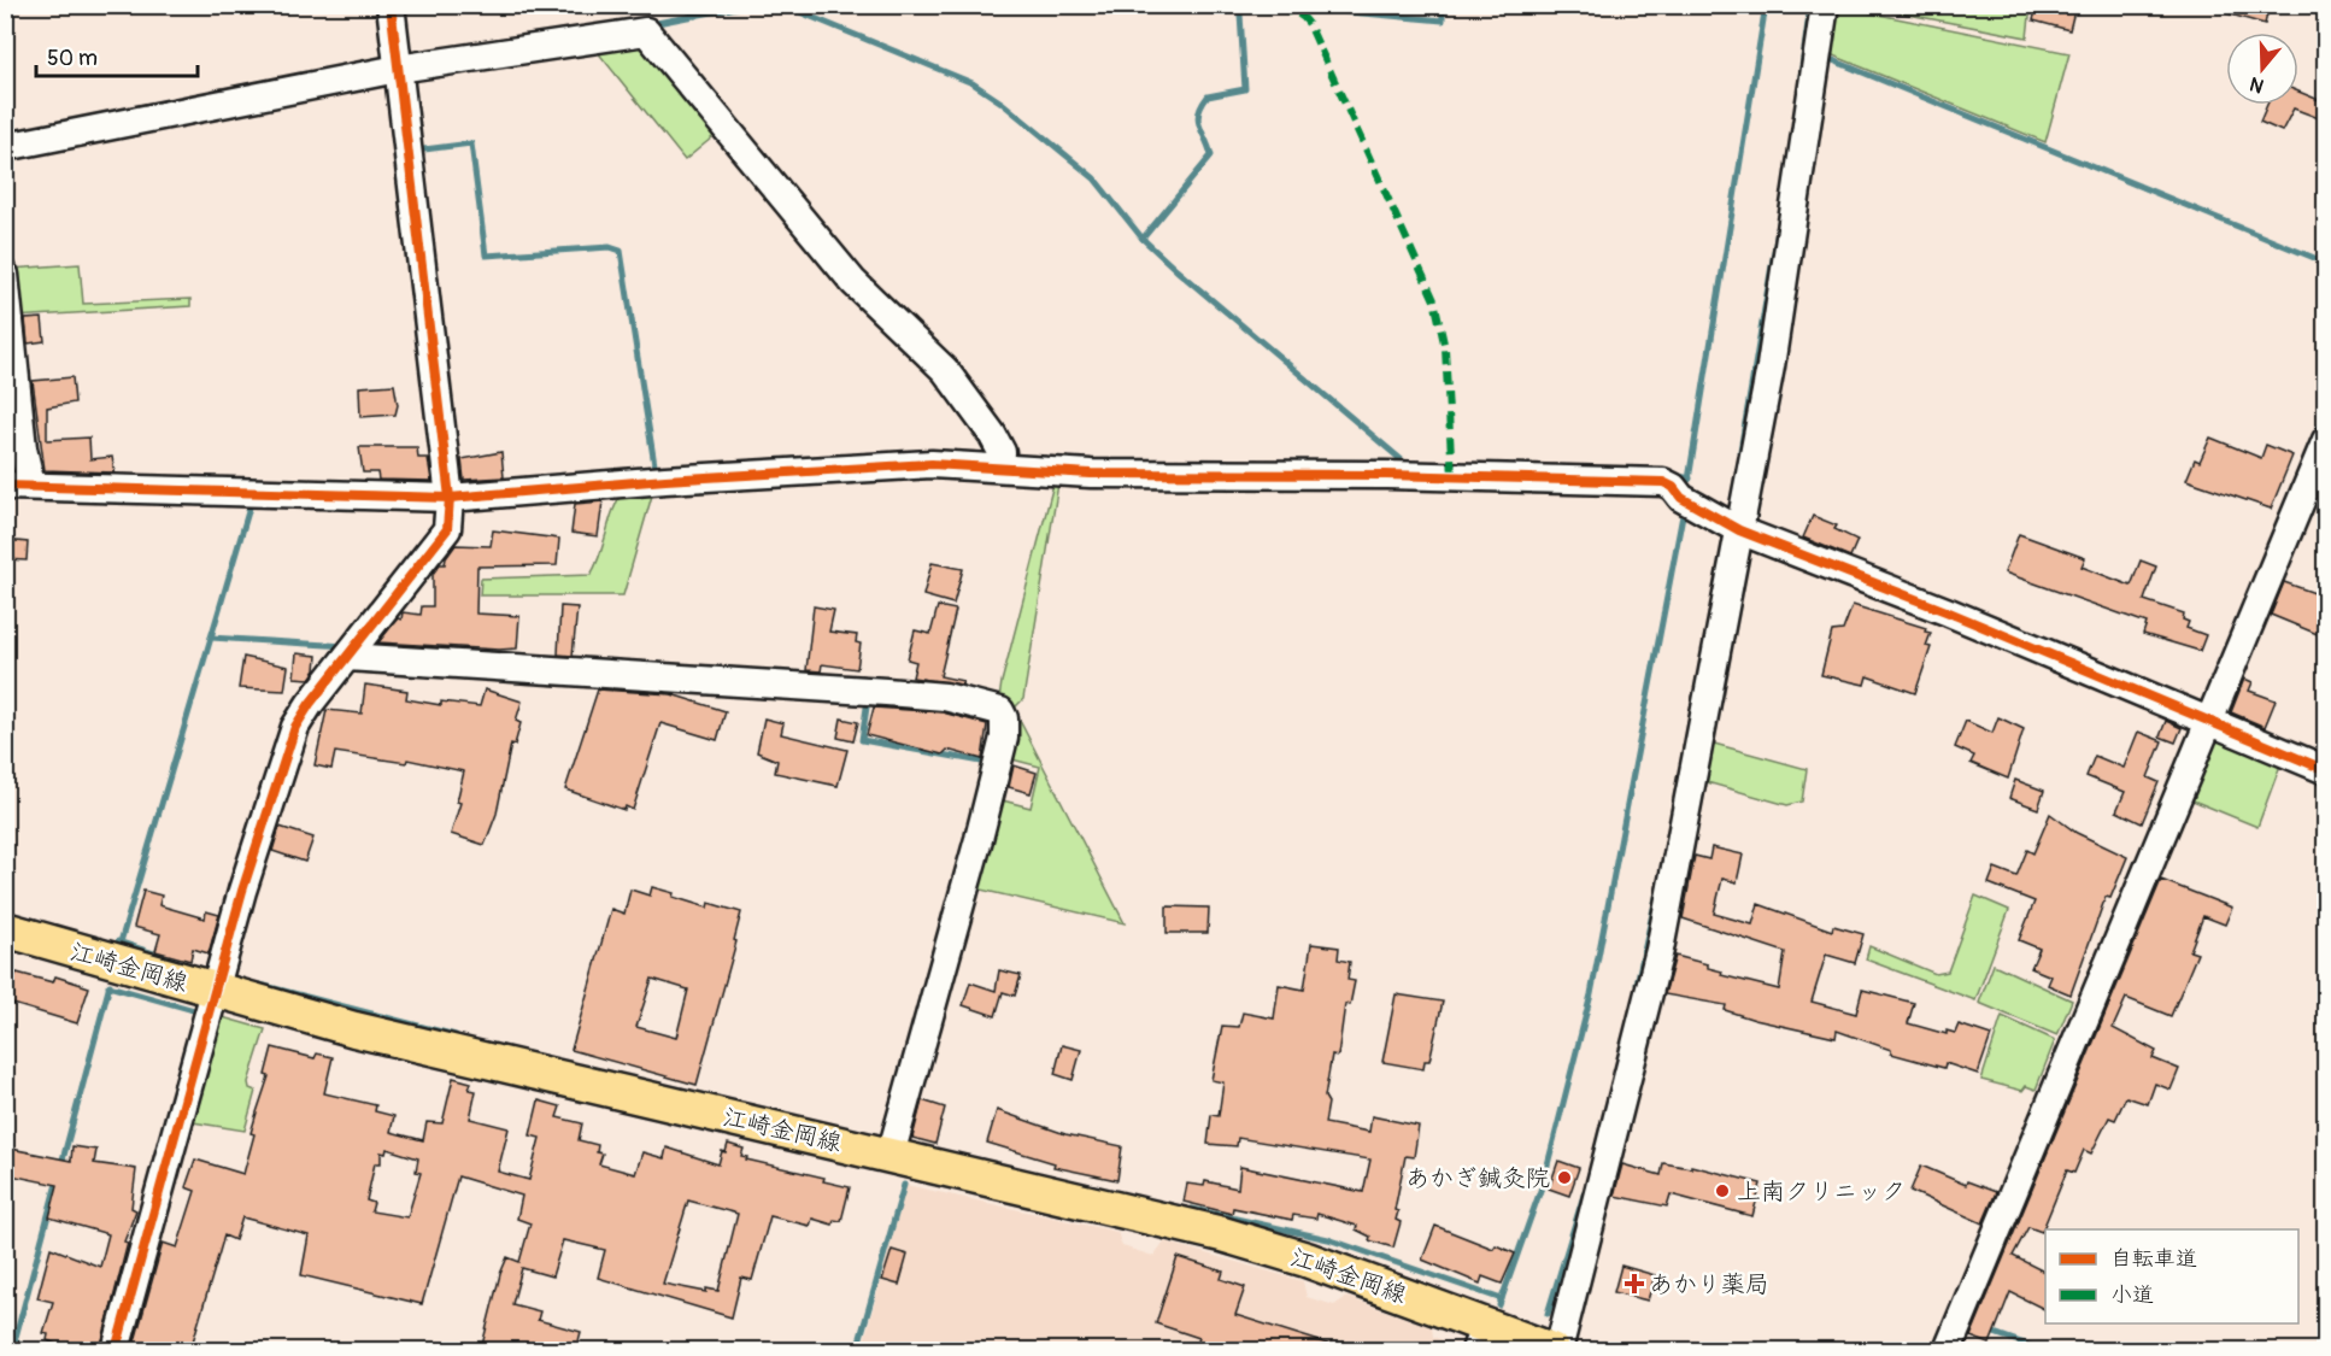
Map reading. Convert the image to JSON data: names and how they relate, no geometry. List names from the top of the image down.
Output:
{
  "streets": {
    "main road": ["江崎金岡線"]
  },
  "places": {
    "other": ["あかぎ鍼灸院", "上南クリニック"],
    "health": ["あかり薬局"]
  },
  "legend": ["自転車道", "小道"],
  "scale_bar": "50 m",
  "north": "bottom"
}
